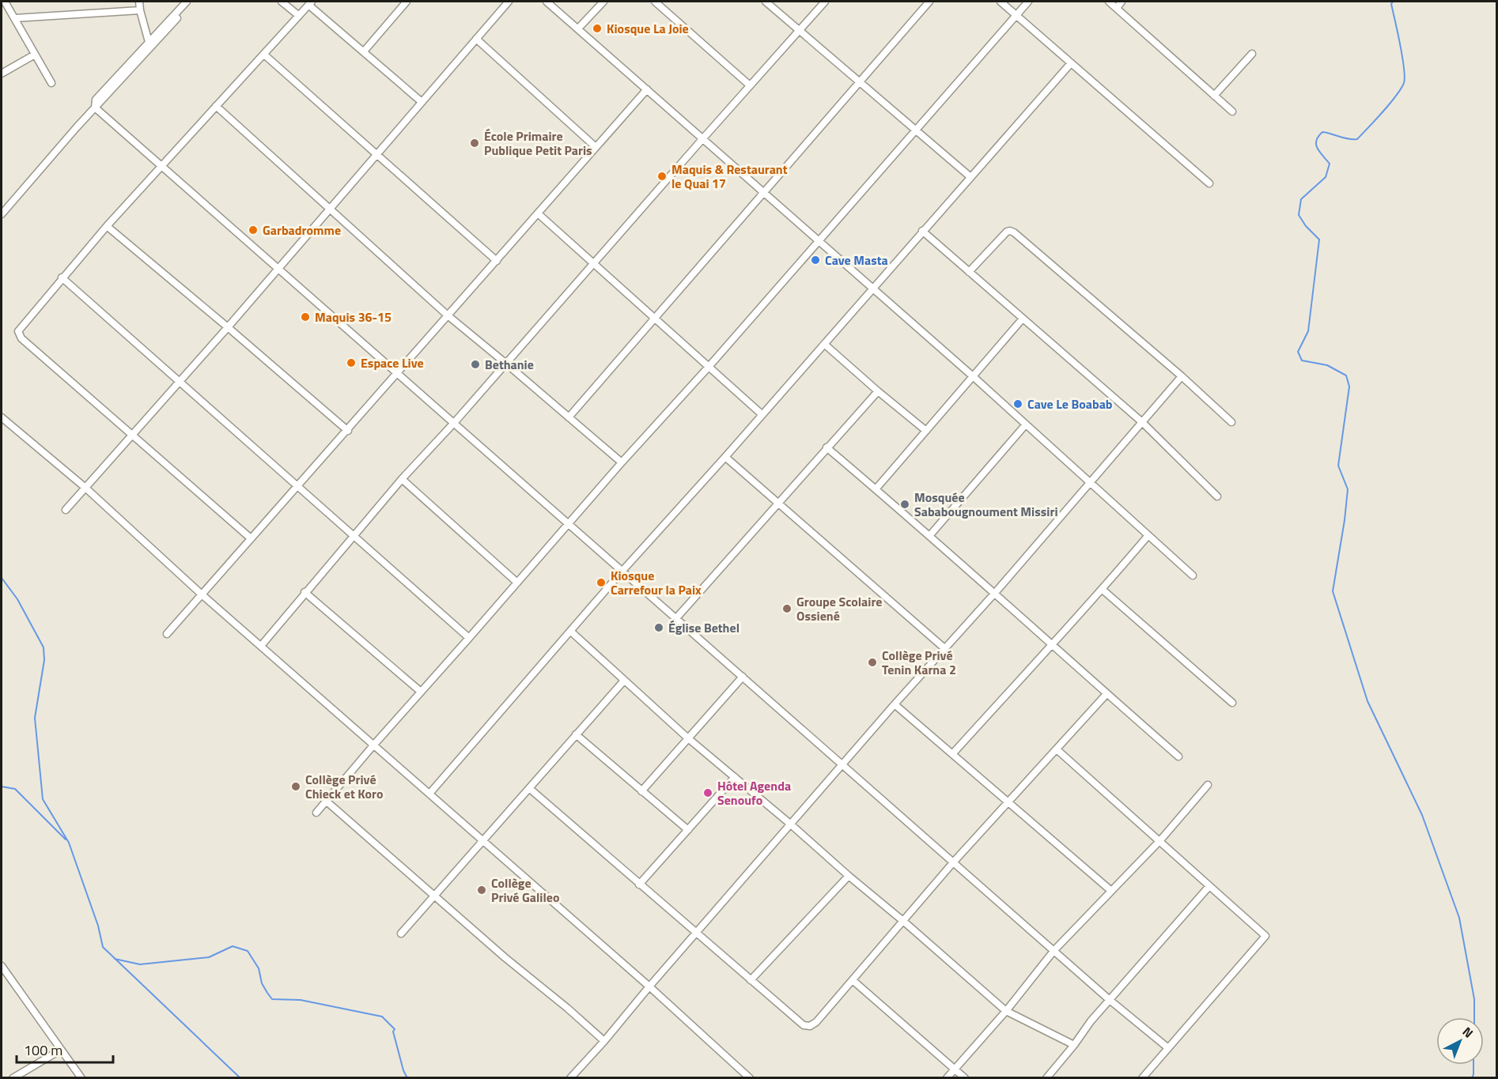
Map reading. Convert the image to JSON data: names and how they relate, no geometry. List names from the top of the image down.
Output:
{
  "places": [
    "Kiosque La Joie",
    "École Primaire Publique Petit Paris",
    "Maquis & Restaurant le Quai 17",
    "Garbadromme",
    "Cave Masta",
    "Maquis 36-15",
    "Espace Live",
    "Bethanie",
    "Cave Le Boabab",
    "Mosquée Sababougnoument Missiri",
    "Kiosque Carrefour la Paix",
    "Groupe Scolaire Ossiené",
    "Église Bethel",
    "Collège Privé Tenin Karna 2",
    "Collège Privé Chieck et Koro",
    "Hôtel Agenda Senoufo",
    "Collège Privé Galileo"
  ],
  "scale_bar": "100 m",
  "north": "top right"
}
